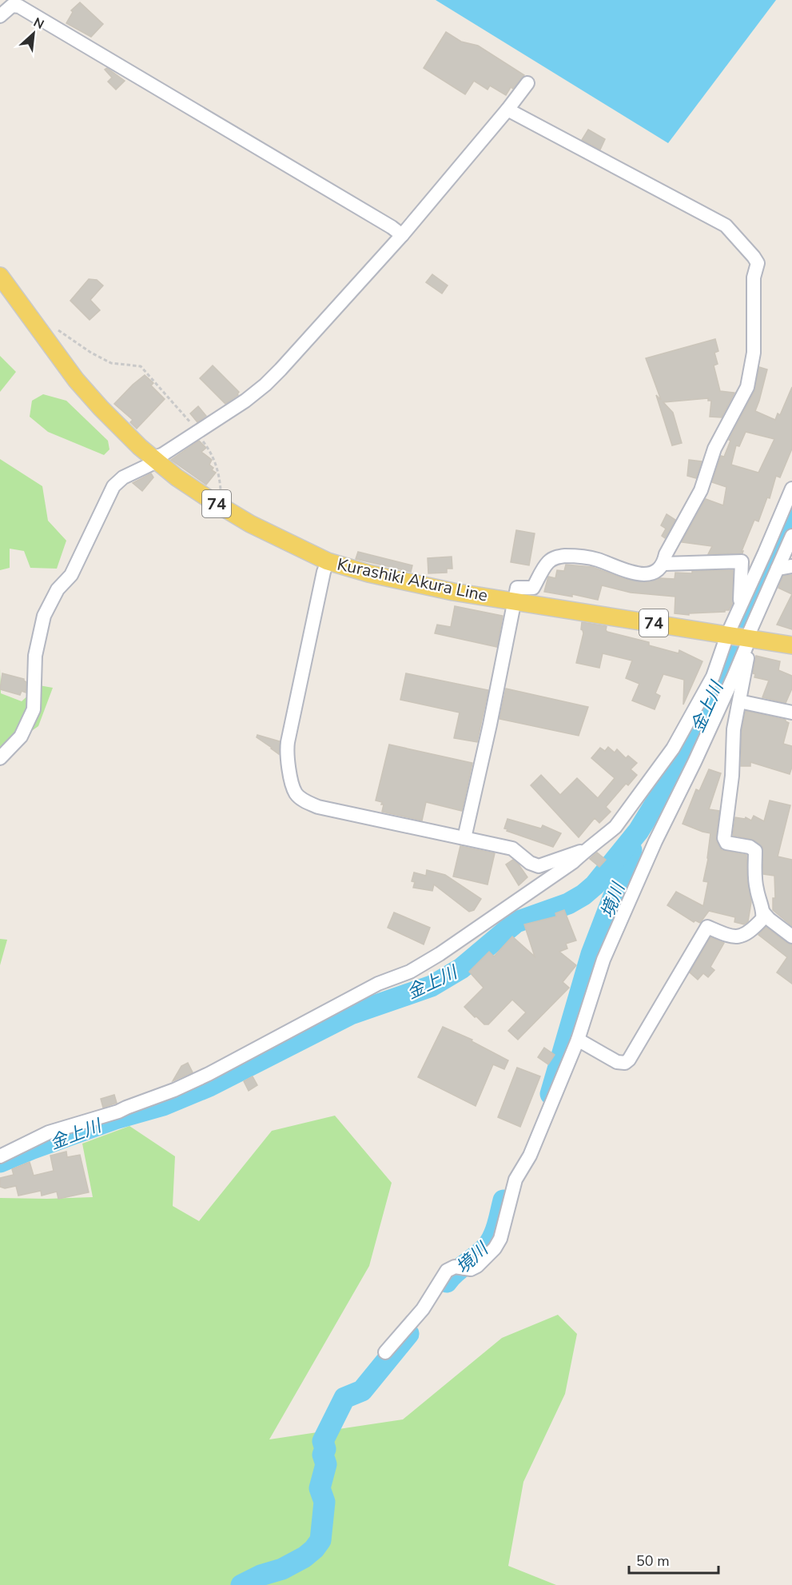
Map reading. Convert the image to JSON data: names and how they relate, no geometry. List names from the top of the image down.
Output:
{
  "streets": {
    "main road": ["74", "Kurashiki Akura Line"]
  },
  "water": ["金上川", "境川"],
  "scale_bar": "50 m",
  "north": "top right"
}
